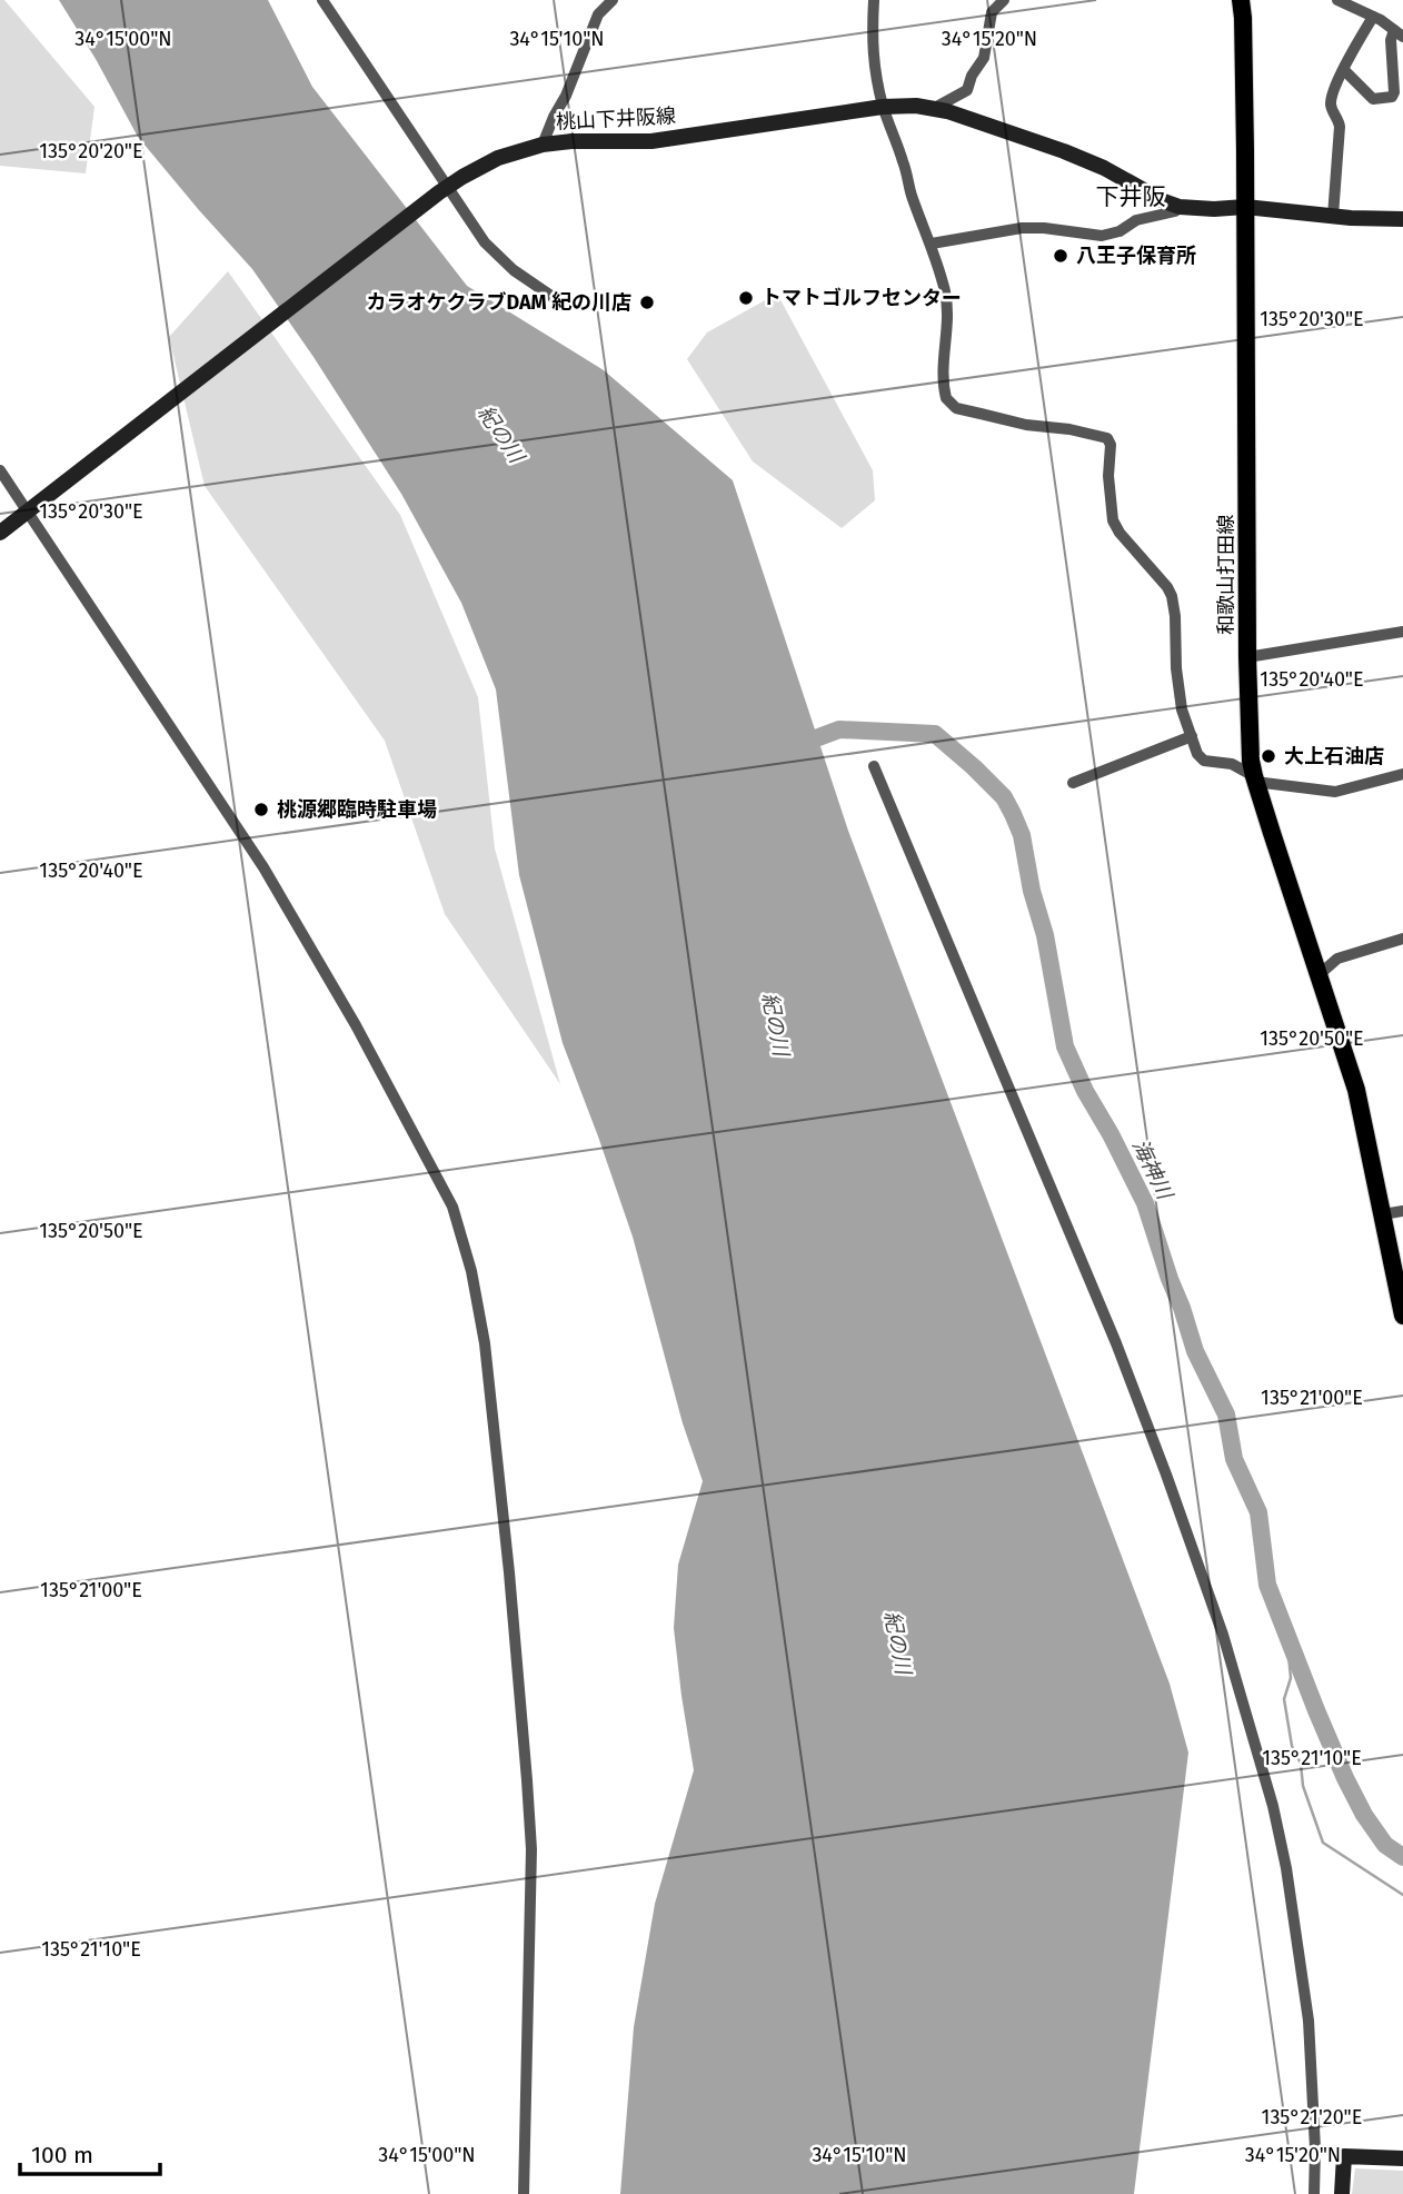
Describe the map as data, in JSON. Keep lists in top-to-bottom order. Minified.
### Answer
{"streets":{"main road":["桃山下井阪線","和歌山打田線"]},"crossings":[["桃山下井阪線","和歌山打田線"]],"districts":["下井阪"],"water":["紀の川","海神川"],"places":["八王子保育所","トマトゴルフセンター","カラオケクラブDAM 紀の川店","大上石油店","桃源郷臨時駐車場"],"scale_bar":"100 m","coordinates":["34°15'00\"N","34°15'10\"N","34°15'20\"N","135°20'20\"E","135°20'30\"E","135°20'40\"E","135°20'50\"E","135°21'00\"E","135°21'10\"E","135°21'20\"E"]}
